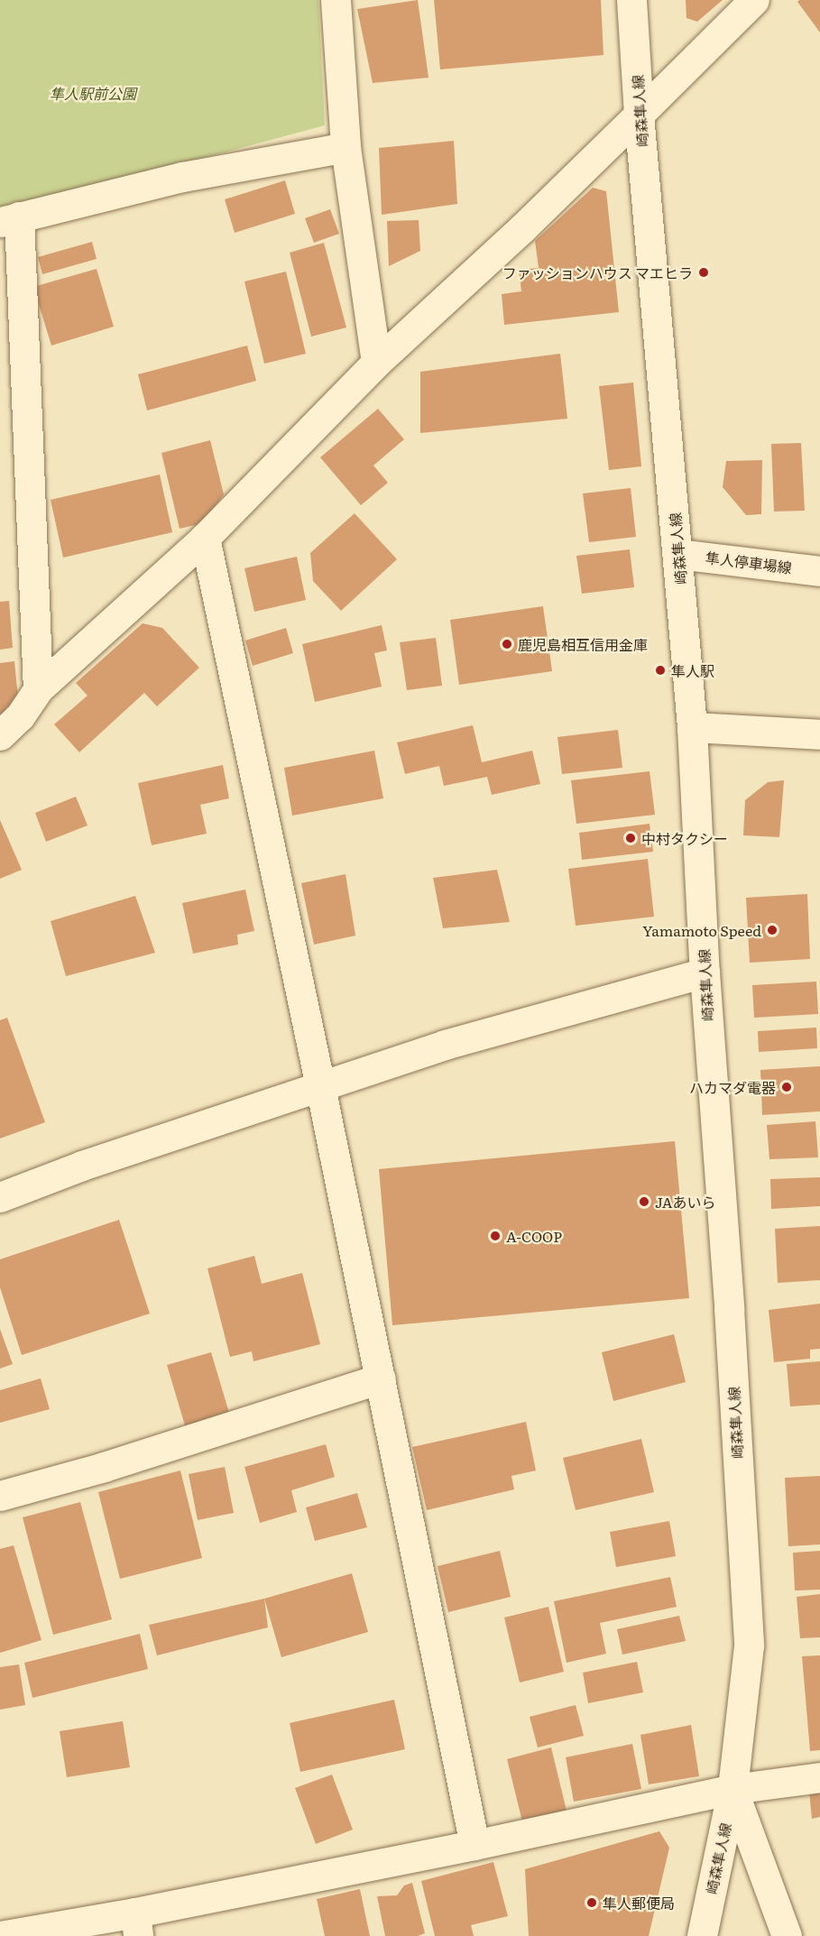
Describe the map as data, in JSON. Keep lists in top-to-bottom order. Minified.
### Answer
{"streets":{"street":["崎森隼人線","隼人停車場線"]},"crossings":[["崎森隼人線","隼人停車場線"]],"parks":["隼人駅前公園"],"places":["ファッションハウス マエヒラ","鹿児島相互信用金庫","隼人駅","中村タクシー","Yamamoto Speed","ハカマダ電器","JAあいら","A-COOP","隼人郵便局"]}
